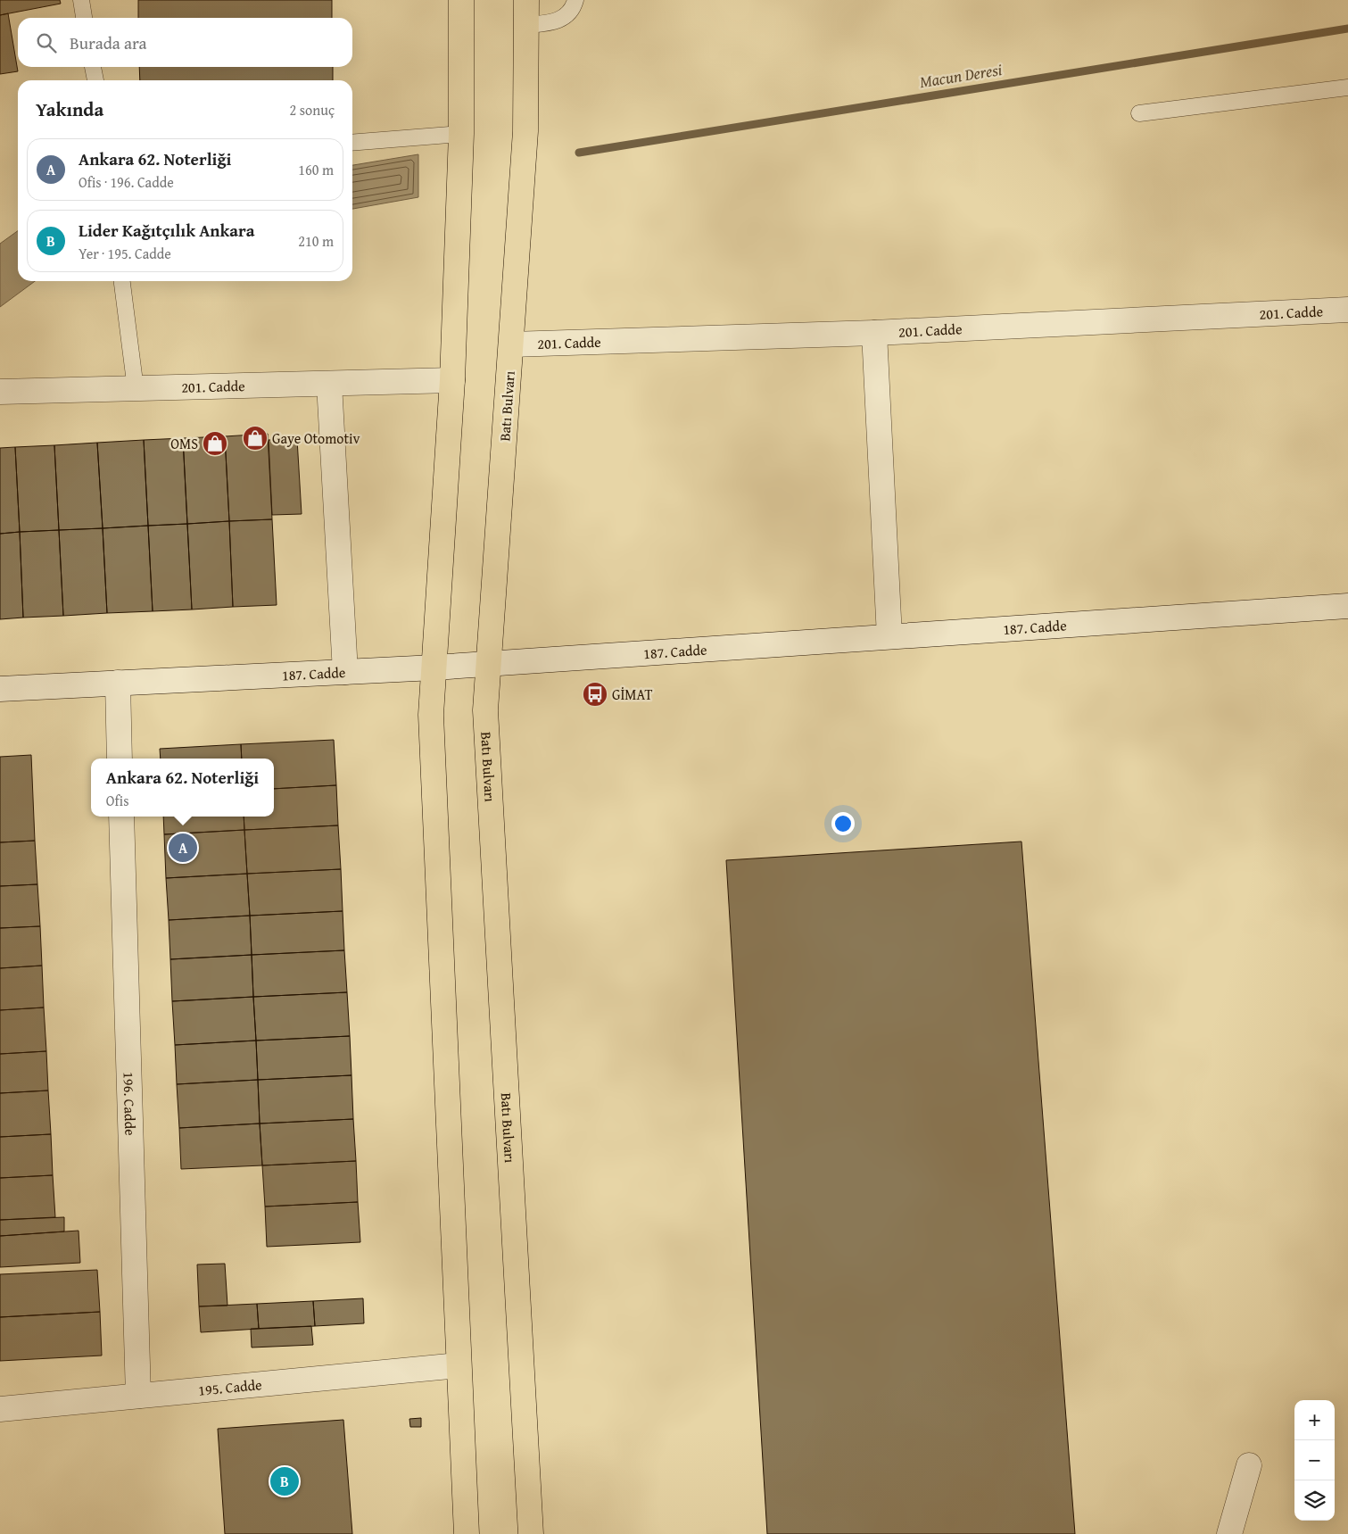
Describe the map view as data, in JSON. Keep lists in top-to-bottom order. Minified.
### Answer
{"streets":{"main road":["Batı Bulvarı"],"street":["201. Cadde","187. Cadde","196. Cadde","195. Cadde"]},"crossings":[["201. Cadde","Batı Bulvarı"],["Batı Bulvarı","187. Cadde"],["196. Cadde","195. Cadde"]],"water":["Macun Deresi"],"places":{"shop":["Gaye Otomotiv","OMS"],"bus stop":["GİMAT"]},"page":{"search":"Burada ara","heading":["Yakında","2 sonuç"],"list":[{"mark":"A","name":"Ankara 62. Noterliği","note":"Ofis · 196. Cadde","value":"160 m"},{"mark":"B","name":"Lider Kağıtçılık Ankara","note":"Yer · 195. Cadde","value":"210 m"}],"popup":["Ankara 62. Noterliği","Ofis"],"pins":["A","B"],"map_buttons":["+","−"]}}
